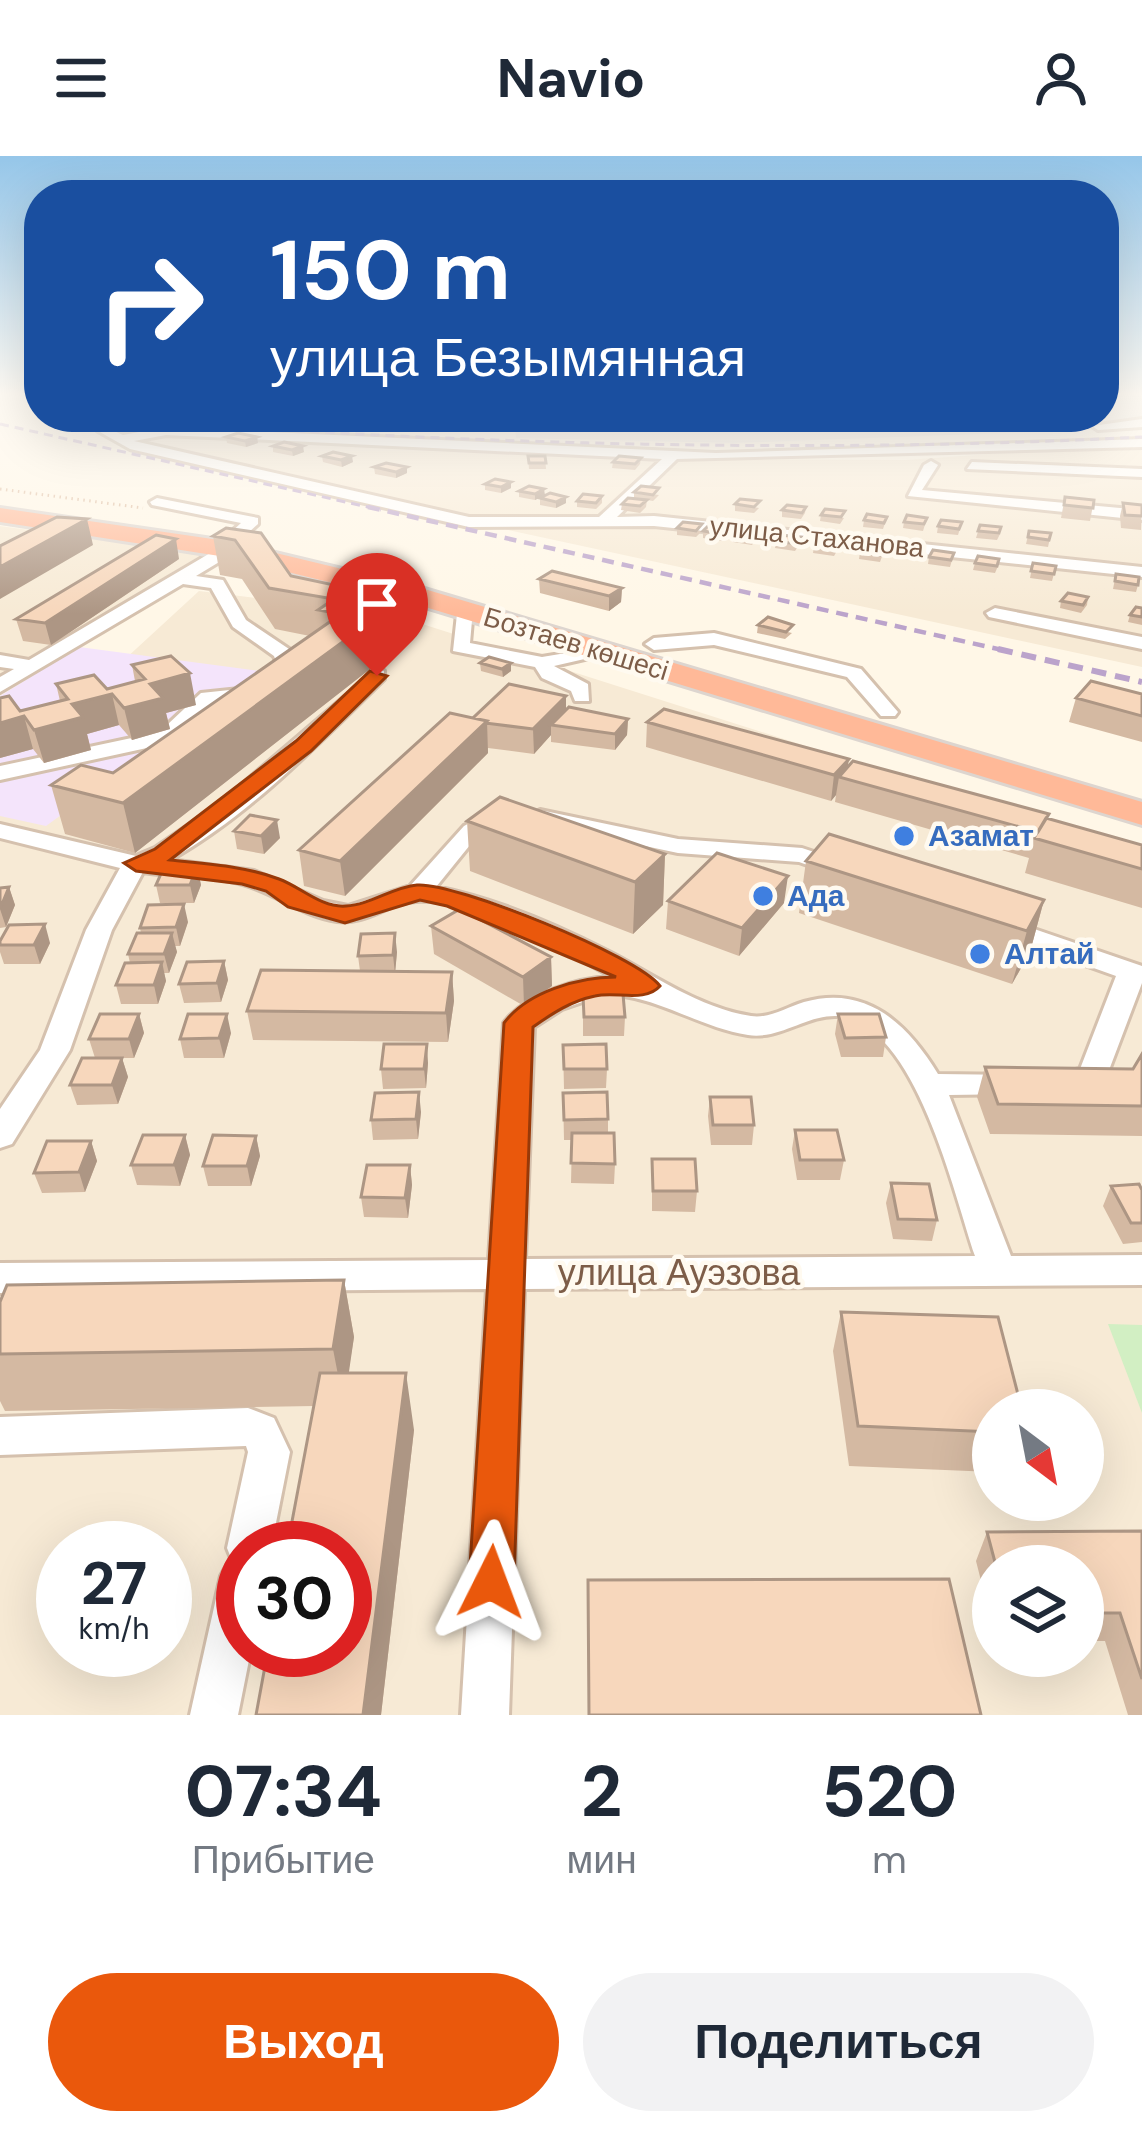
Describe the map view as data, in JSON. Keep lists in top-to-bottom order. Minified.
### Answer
{"streets":{"highway":["Бозтаев көшесі"],"street":["улица Стаханова","улица Ауэзова"]},"places":["Азамат","Ада","Алтай"],"north":"bottom right","page":{"header":"Navio","turn":["150 m","улица Безымянная"],"speed":"27 km/h","limit":"30","eta":["07:34","Прибытие","2","мин","520","m"],"buttons":["Выход","Поделиться"]}}
